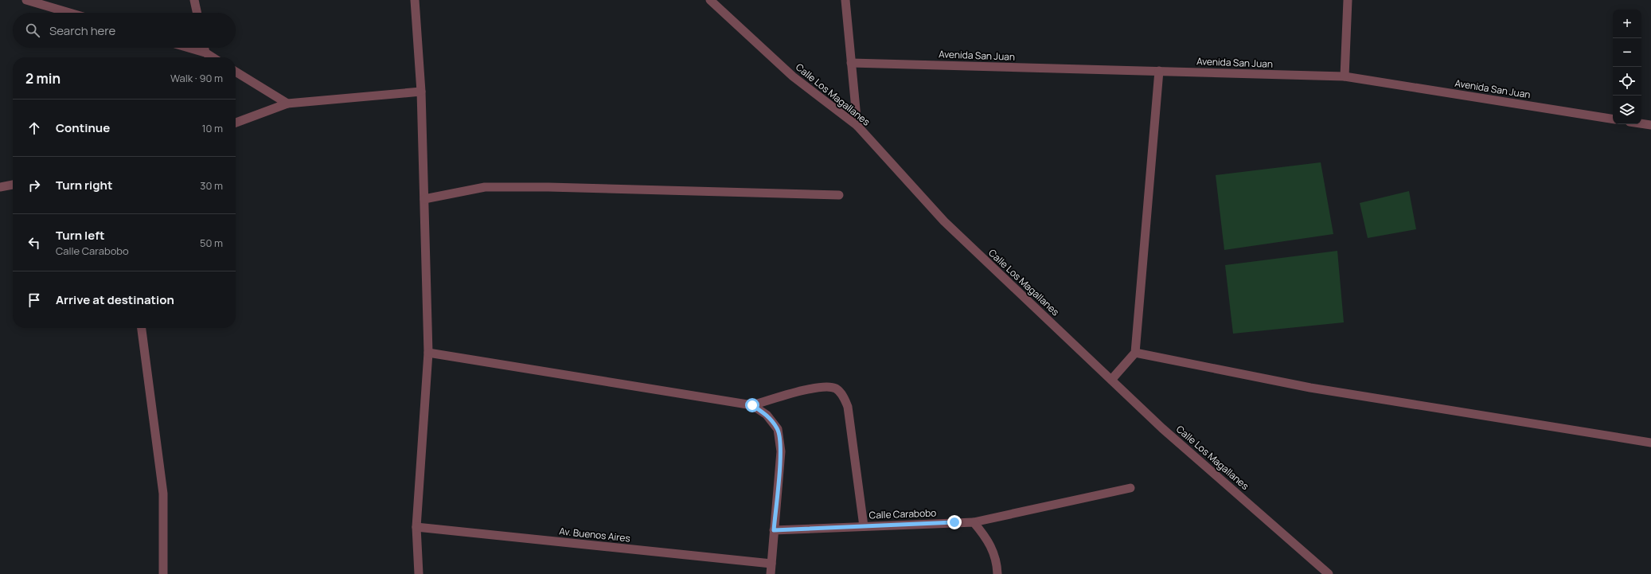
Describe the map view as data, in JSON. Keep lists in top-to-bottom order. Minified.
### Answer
{"streets":{"street":["Avenida San Juan","Calle Los Magallanes","Calle Carabobo","Av. Buenos Aires"]},"page":{"map_buttons":["+","−"],"search":"Search here","heading":["2 min","Walk · 90 m"],"list":[["Continue","10 m"],["Turn right","30 m"],["Turn left","Calle Carabobo","50 m"],"Arrive at destination"]}}
